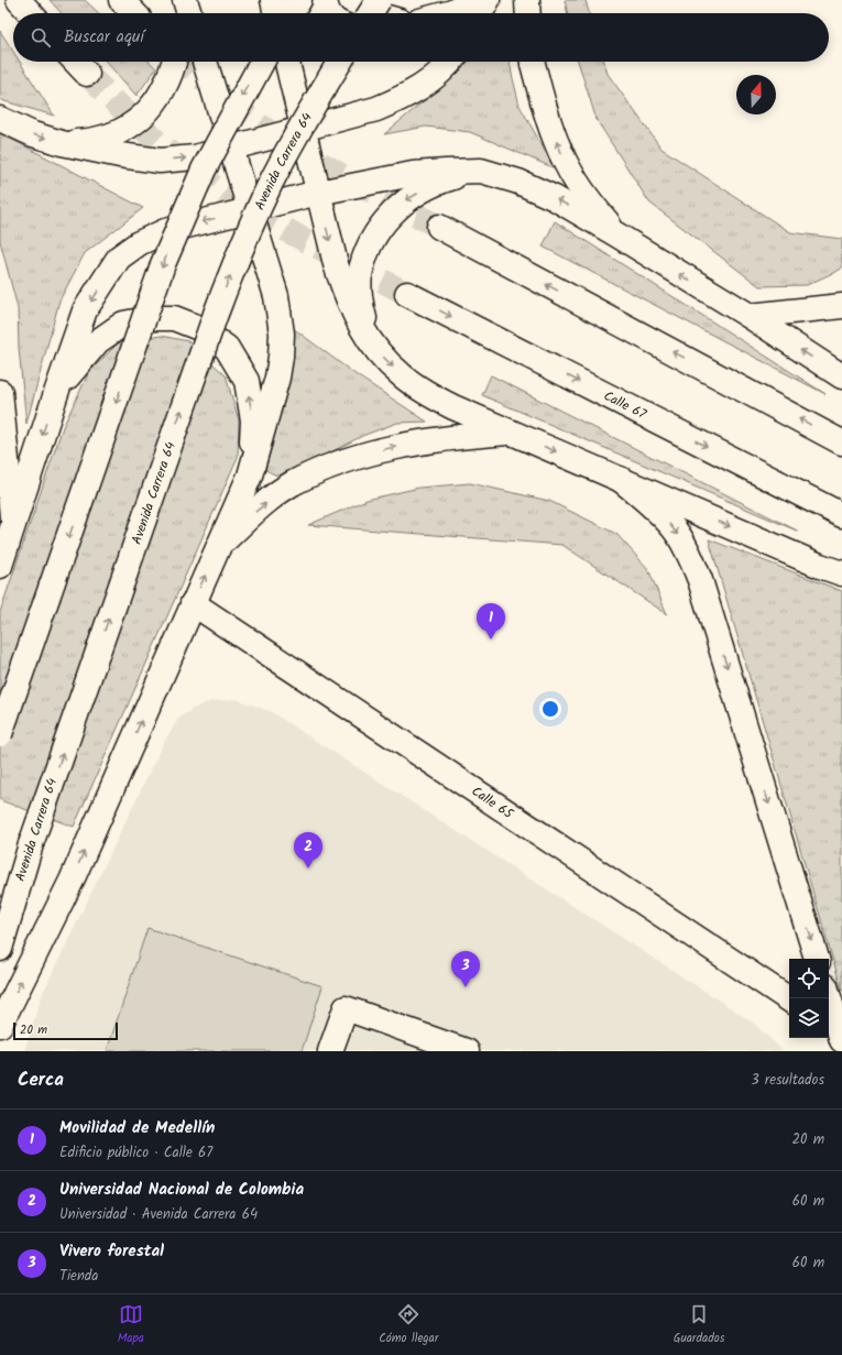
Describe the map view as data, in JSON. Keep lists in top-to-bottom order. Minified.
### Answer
{"streets":{"main road":["Avenida Carrera 64","Calle 67","Calle 65"]},"scale_bar":"20 m","north":"top","page":{"search":"Buscar aquí","pins":["1","2","3"],"scale":"20 m","heading":["Cerca","3 resultados"],"list":[{"mark":"1","name":"Movilidad de Medellín","note":"Edificio público · Calle 67","value":"20 m"},{"mark":"2","name":"Universidad Nacional de Colombia","note":"Universidad · Avenida Carrera 64","value":"60 m"},{"mark":"3","name":"Vivero forestal","note":"Tienda","value":"60 m"}],"nav":["Mapa","Cómo llegar","Guardados"]}}
